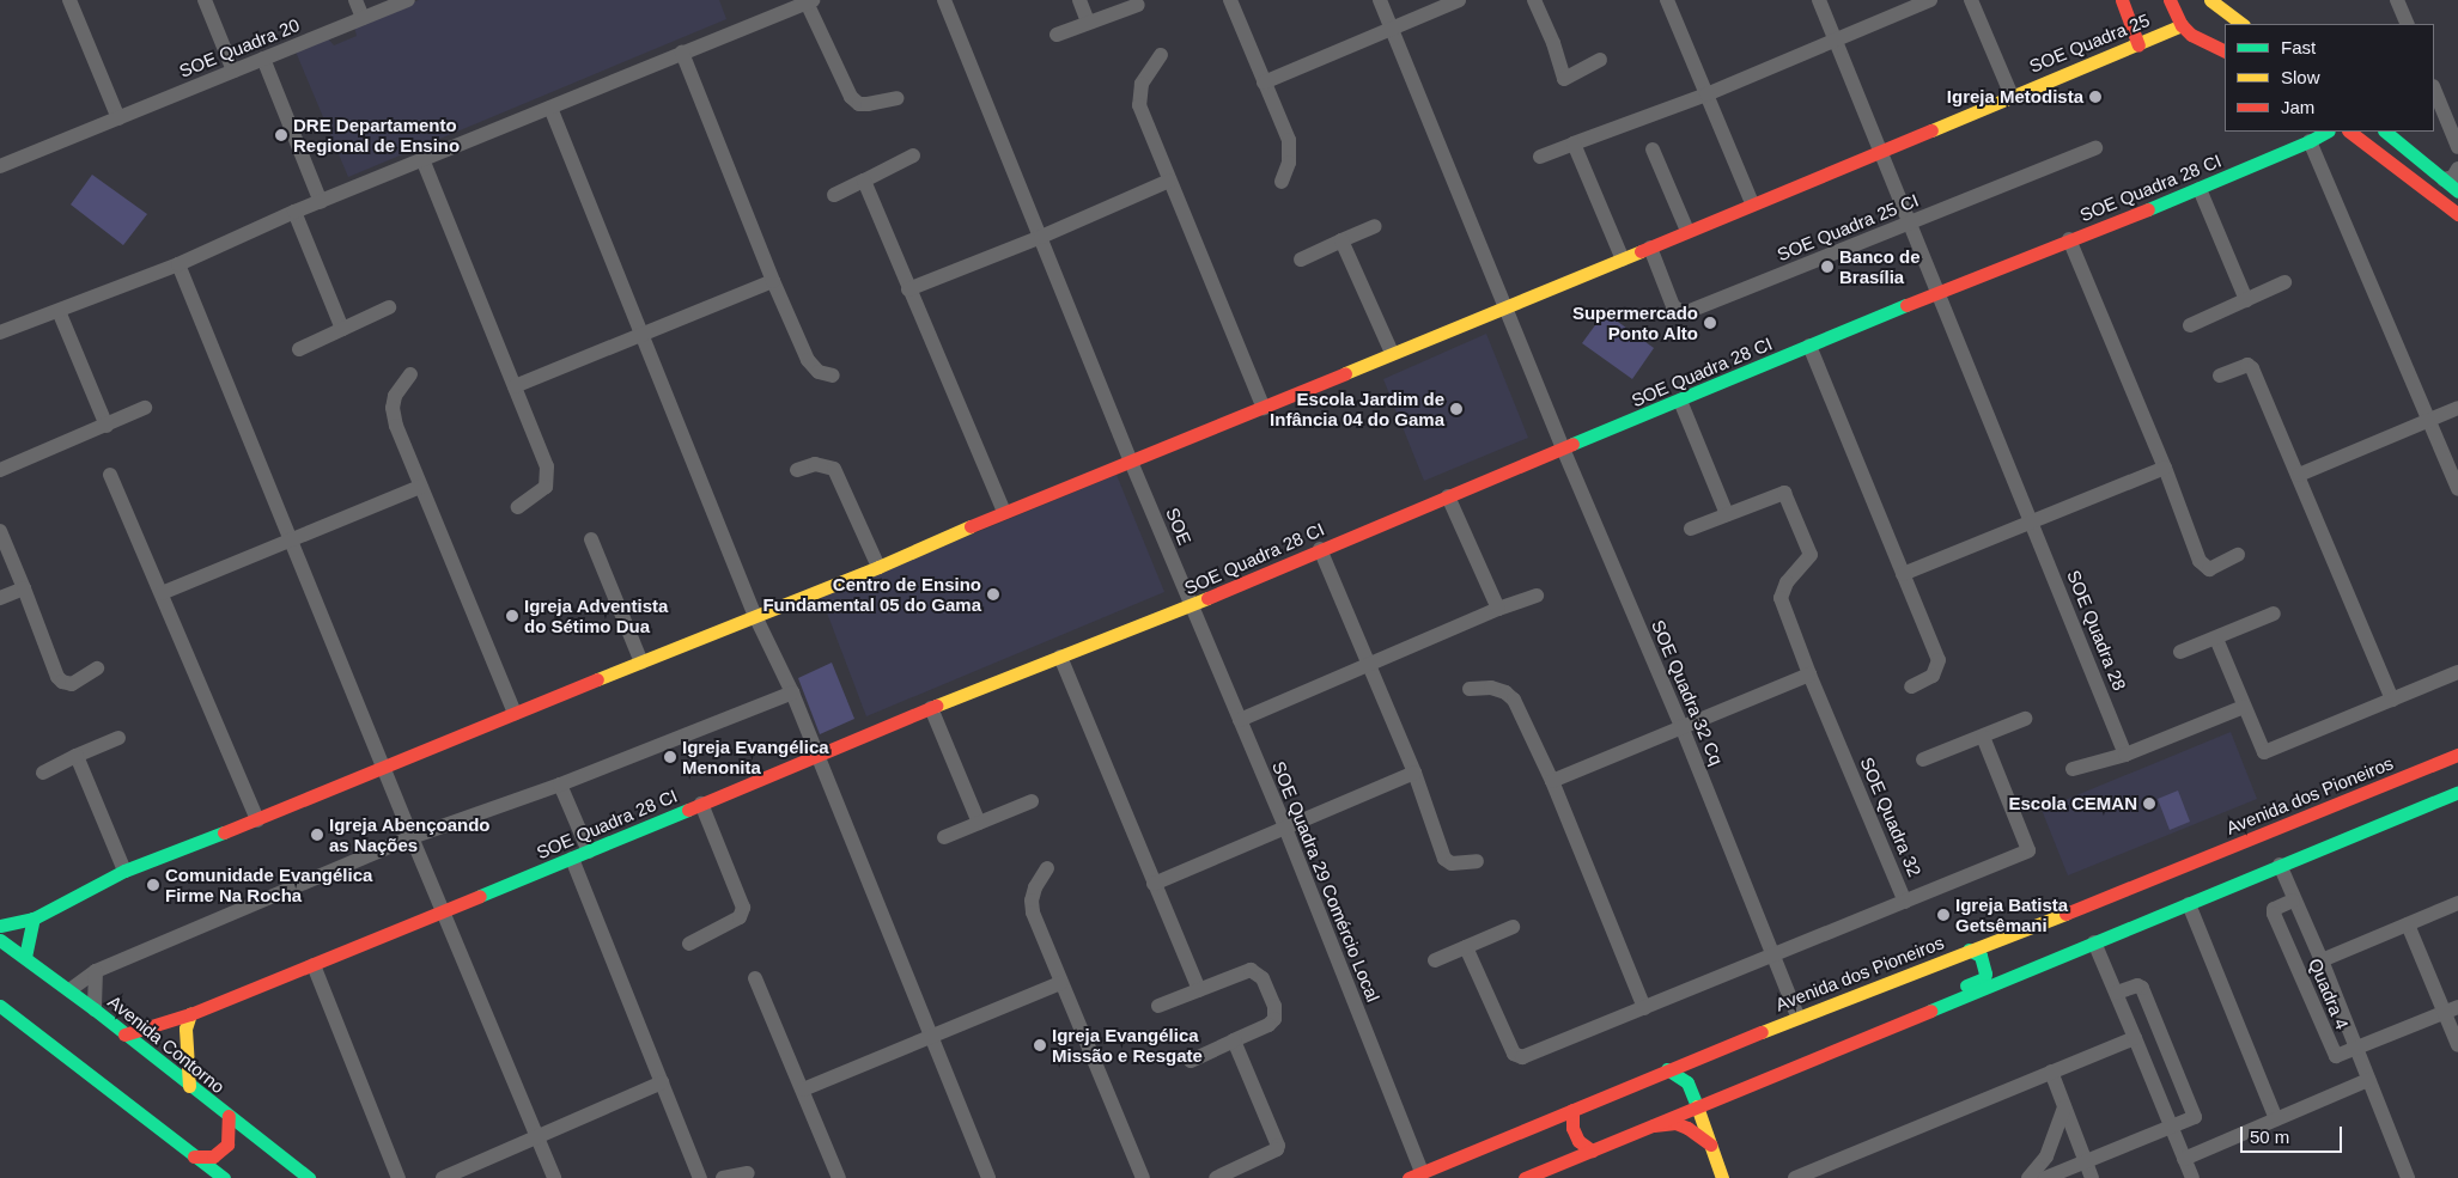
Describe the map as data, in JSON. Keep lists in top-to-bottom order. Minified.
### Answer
{"streets":{"street":["SOE Quadra 25","SOE Quadra 20","SOE Quadra 28 CI","SOE Quadra 25 CI","SOE","SOE Quadra 28","SOE Quadra 32 Cq","Avenida dos Pioneiros","SOE Quadra 32","SOE Quadra 29 Comércio Local","Quadra 4","Avenida Contorno"]},"crossings":[["SOE Quadra 25","SOE Quadra 25 CI"],["SOE Quadra 25","SOE"],["SOE Quadra 25","SOE Quadra 28"],["SOE Quadra 28 CI","SOE"],["SOE Quadra 28 CI","SOE Quadra 28"],["SOE Quadra 28 CI","SOE Quadra 32 Cq"],["SOE Quadra 28 CI","SOE Quadra 29 Comércio Local"],["SOE Quadra 28 CI","Avenida Contorno"],["SOE Quadra 25 CI","SOE Quadra 28"],["SOE","SOE Quadra 29 Comércio Local"],["SOE Quadra 32 Cq","Avenida dos Pioneiros"],["Avenida dos Pioneiros","SOE Quadra 29 Comércio Local"]],"places":["Igreja Metodista","DRE Departamento Regional de Ensino","Banco de Brasília","Supermercado Ponto Alto","Escola Jardim de Infância 04 do Gama","Centro de Ensino Fundamental 05 do Gama","Igreja Adventista do Sétimo Dua","Igreja Evangélica Menonita","Escola CEMAN","Igreja Abençoando as Nações","Comunidade Evangélica Firme Na Rocha","Igreja Batista Getsêmani","Igreja Evangélica Missão e Resgate"],"legend":["Fast","Slow","Jam"],"scale_bar":"50 m"}
